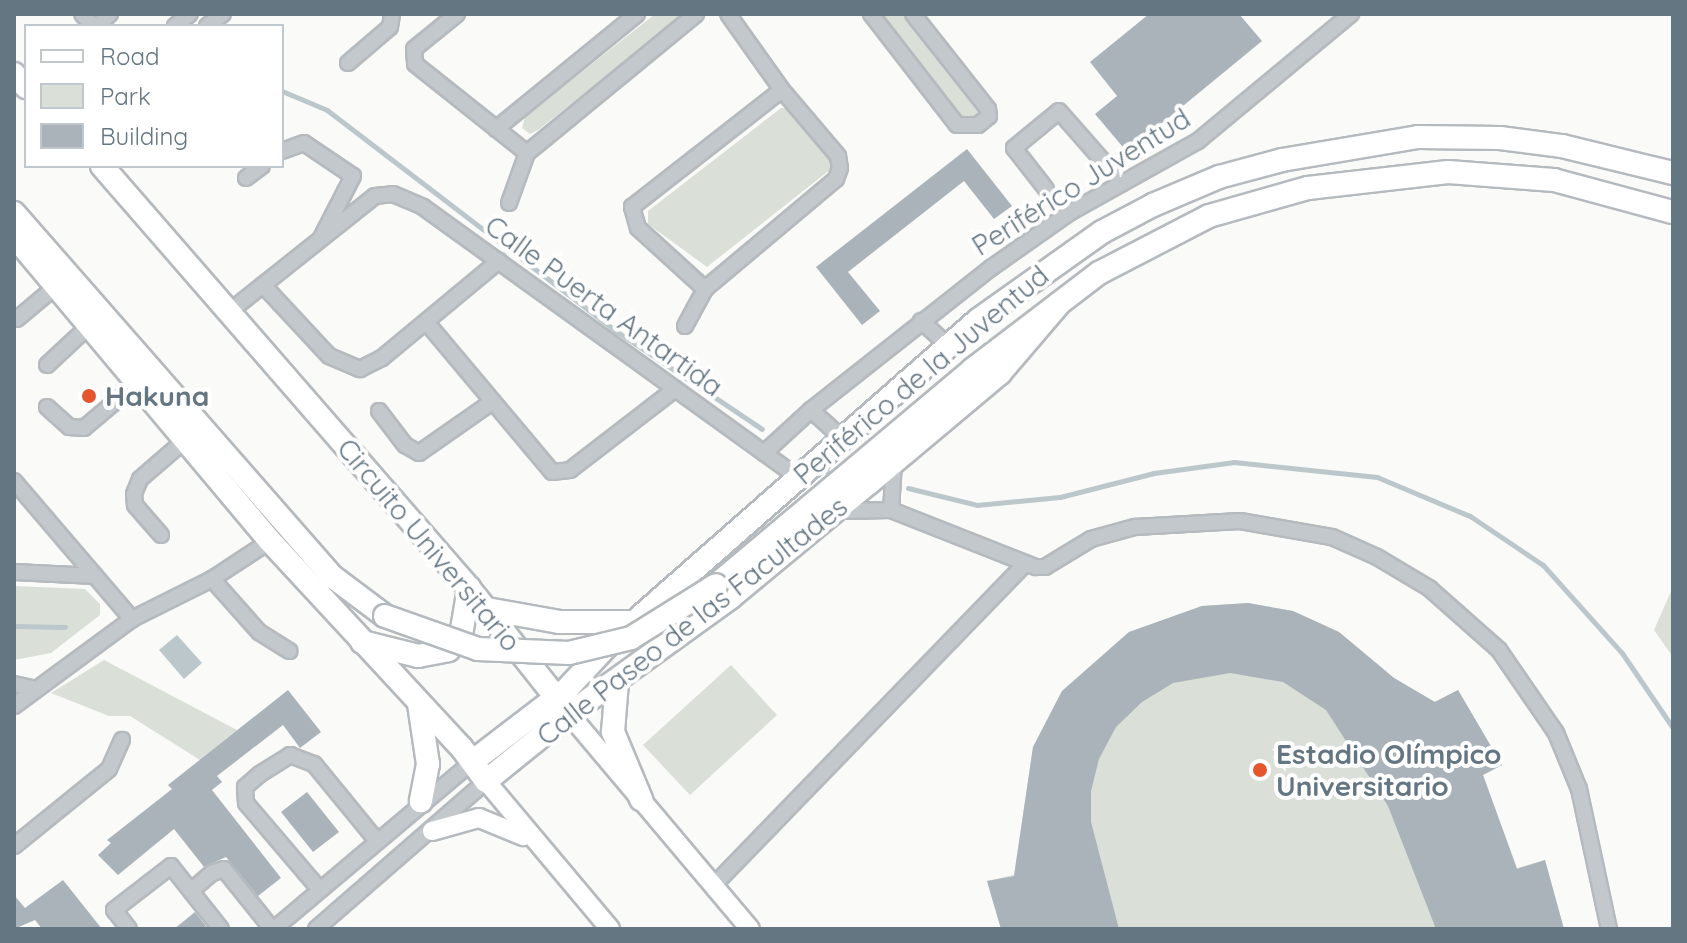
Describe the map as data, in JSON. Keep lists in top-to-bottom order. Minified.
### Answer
{"streets":{"highway":["Periférico de la Juventud","Circuito Universitario","Calle Paseo de las Facultades"],"street":["Periférico Juventud","Calle Puerta Antartida"]},"crossings":[["Periférico Juventud","Calle Puerta Antartida"],["Calle Puerta Antartida","Periférico de la Juventud"],["Periférico de la Juventud","Circuito Universitario"],["Periférico de la Juventud","Calle Paseo de las Facultades"],["Circuito Universitario","Calle Paseo de las Facultades"]],"places":["Hakuna","Estadio Olímpico Universitario"],"legend":["Road","Park","Building"]}
